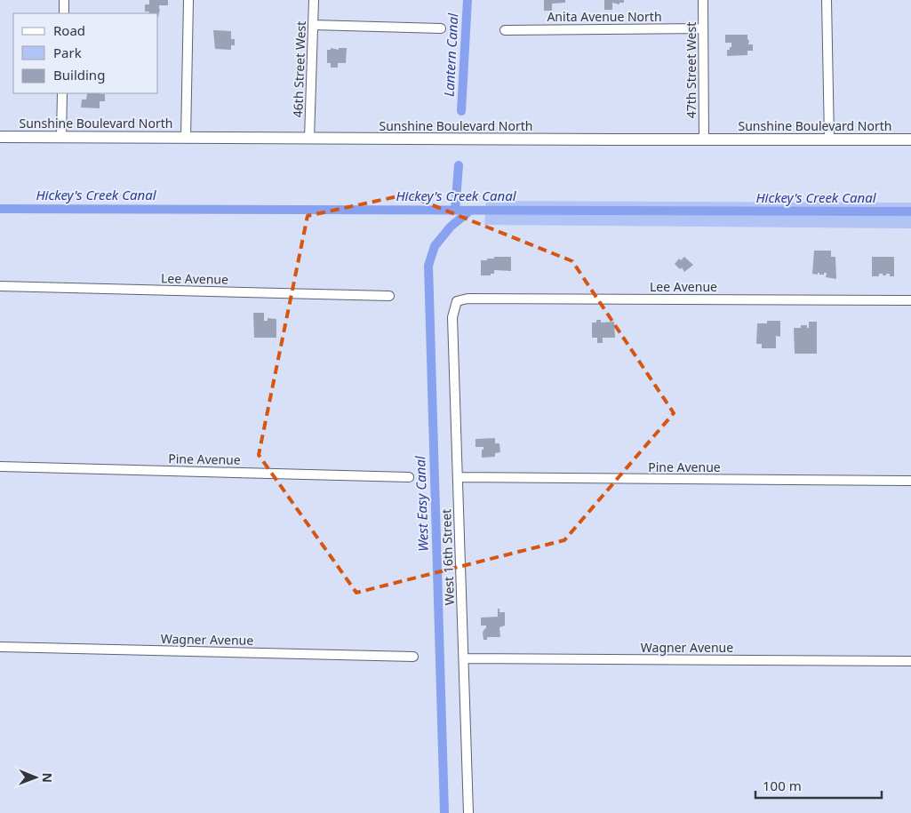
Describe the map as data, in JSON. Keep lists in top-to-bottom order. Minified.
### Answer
{"streets":{"street":["Anita Avenue North","46th Street West","47th Street West","Sunshine Boulevard North","Lee Avenue","Pine Avenue","West 16th Street","Wagner Avenue"]},"crossings":[["Anita Avenue North","47th Street West"],["46th Street West","Sunshine Boulevard North"],["47th Street West","Sunshine Boulevard North"],["Lee Avenue","West 16th Street"],["Pine Avenue","West 16th Street"],["West 16th Street","Wagner Avenue"]],"water":["Lantern Canal","Hickey's Creek Canal","West Easy Canal"],"legend":["Road","Park","Building"],"scale_bar":"100 m","north":"right"}
